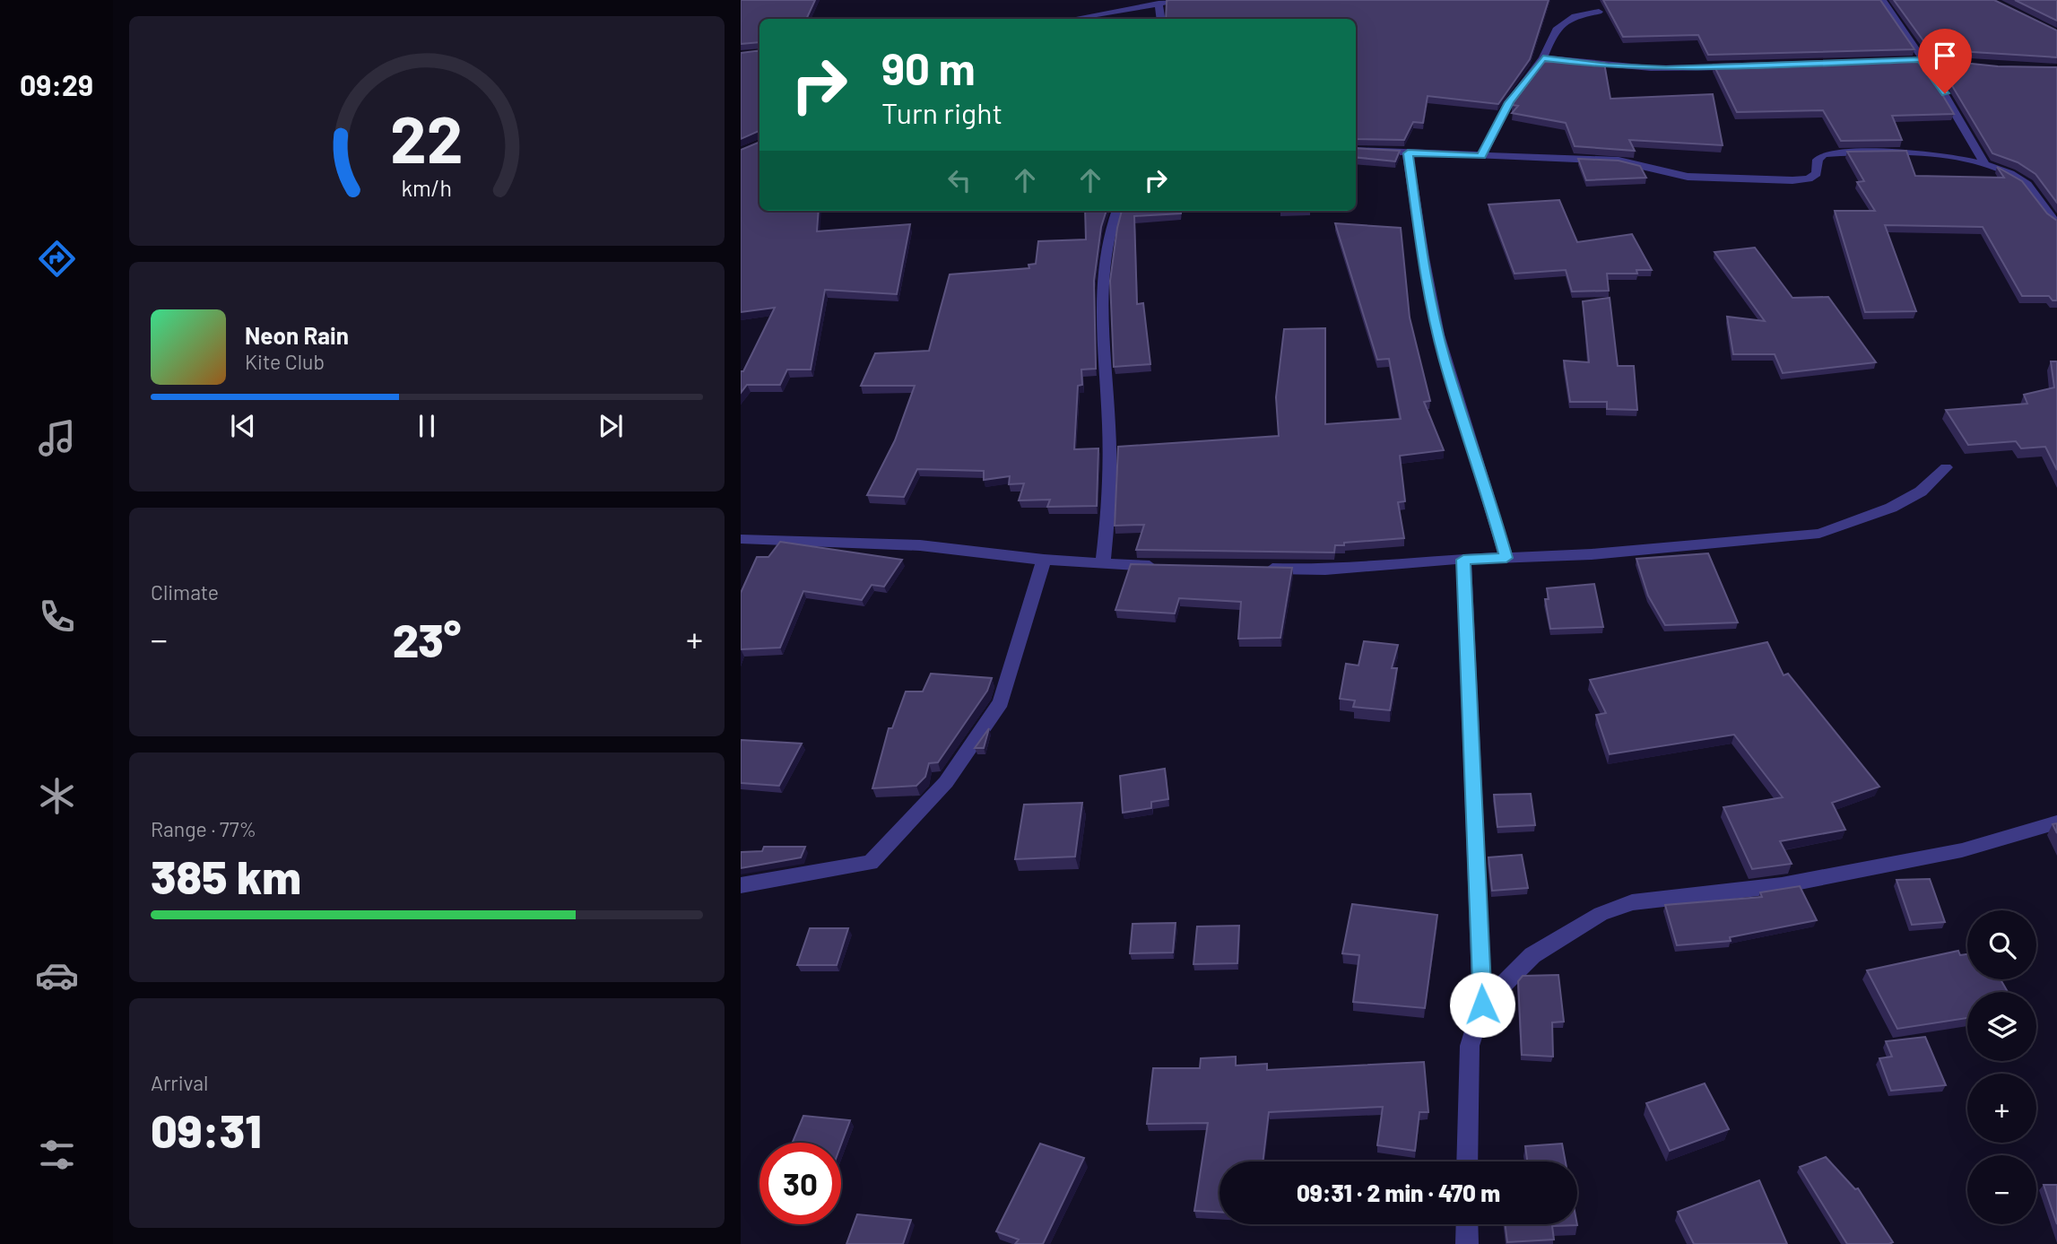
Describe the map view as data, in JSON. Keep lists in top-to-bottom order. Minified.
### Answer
{"page":{"tabs":"09:29","turn":["90 m","Turn right"],"song":["Neon Rain","Kite Club"],"tile":["Climate",["Range · 77%","385 km"],["Arrival","09:31"]],"heat":["−","23°","+"],"map_buttons":["+","−"],"limit":"30","trip":"09:31 · 2 min · 470 m","gauge":["22","km/h"]}}
